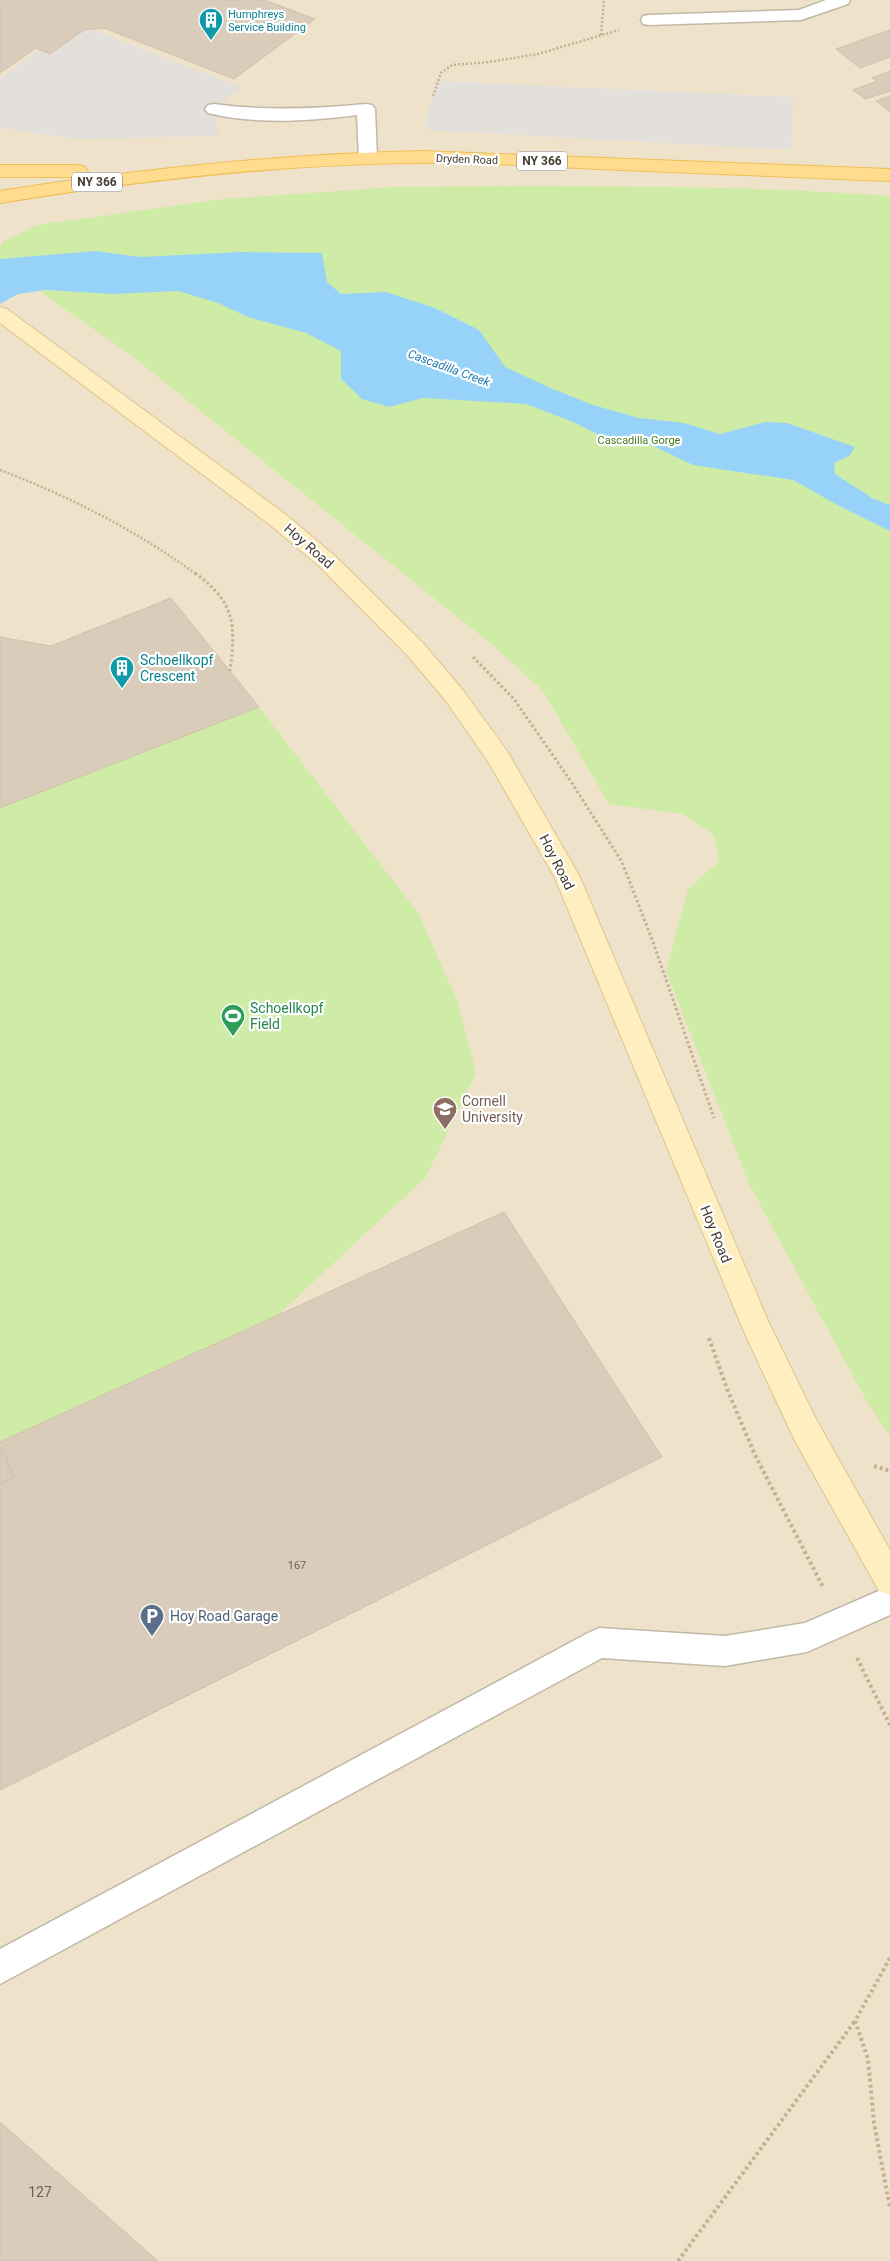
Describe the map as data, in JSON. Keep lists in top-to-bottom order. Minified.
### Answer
{"streets":{"main road":["Dryden Road","NY 366"],"street":["Hoy Road"]},"water":["Cascadilla Creek"],"parks":["Cascadilla Gorge"],"places":{"building":["Humphreys Service Building","Schoellkopf Crescent"],"sports":["Schoellkopf Field"],"school or university":["Cornell University"],"parking":["Hoy Road Garage"]},"house_numbers":["167","127"]}
